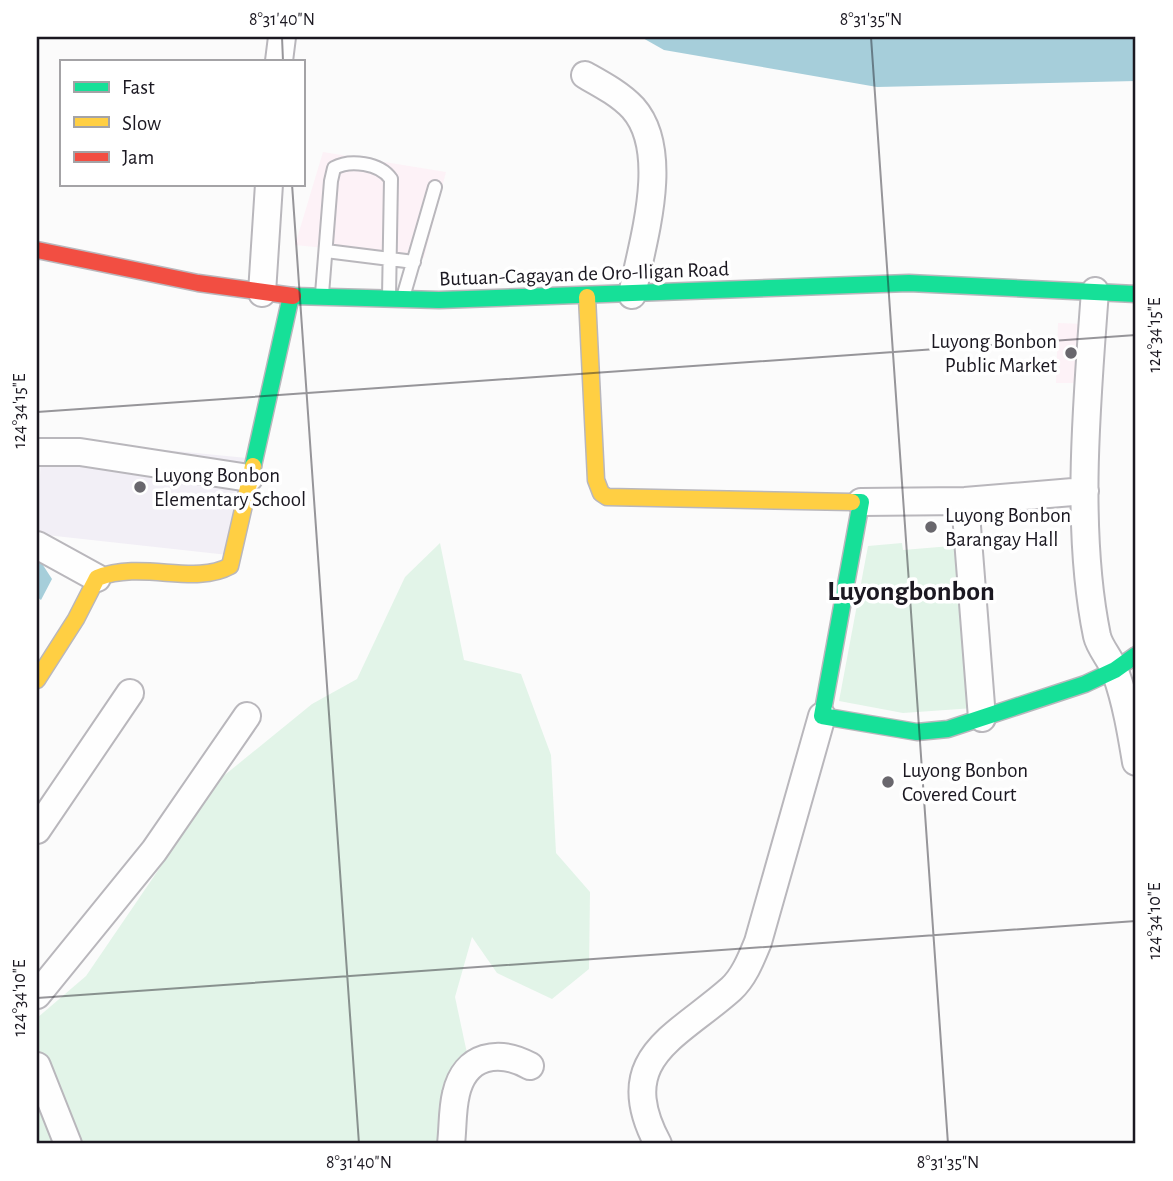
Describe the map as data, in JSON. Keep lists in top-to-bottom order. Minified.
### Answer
{"streets":{"main road":["Butuan-Cagayan de Oro-Iligan Road"]},"districts":["Luyongbonbon"],"places":["Luyong Bonbon Public Market","Luyong Bonbon Elementary School","Luyong Bonbon Barangay Hall","Luyong Bonbon Covered Court"],"legend":["Fast","Slow","Jam"],"coordinates":["8°31'40\"N","8°31'35\"N","124°34'15\"E","124°34'10\"E"]}
